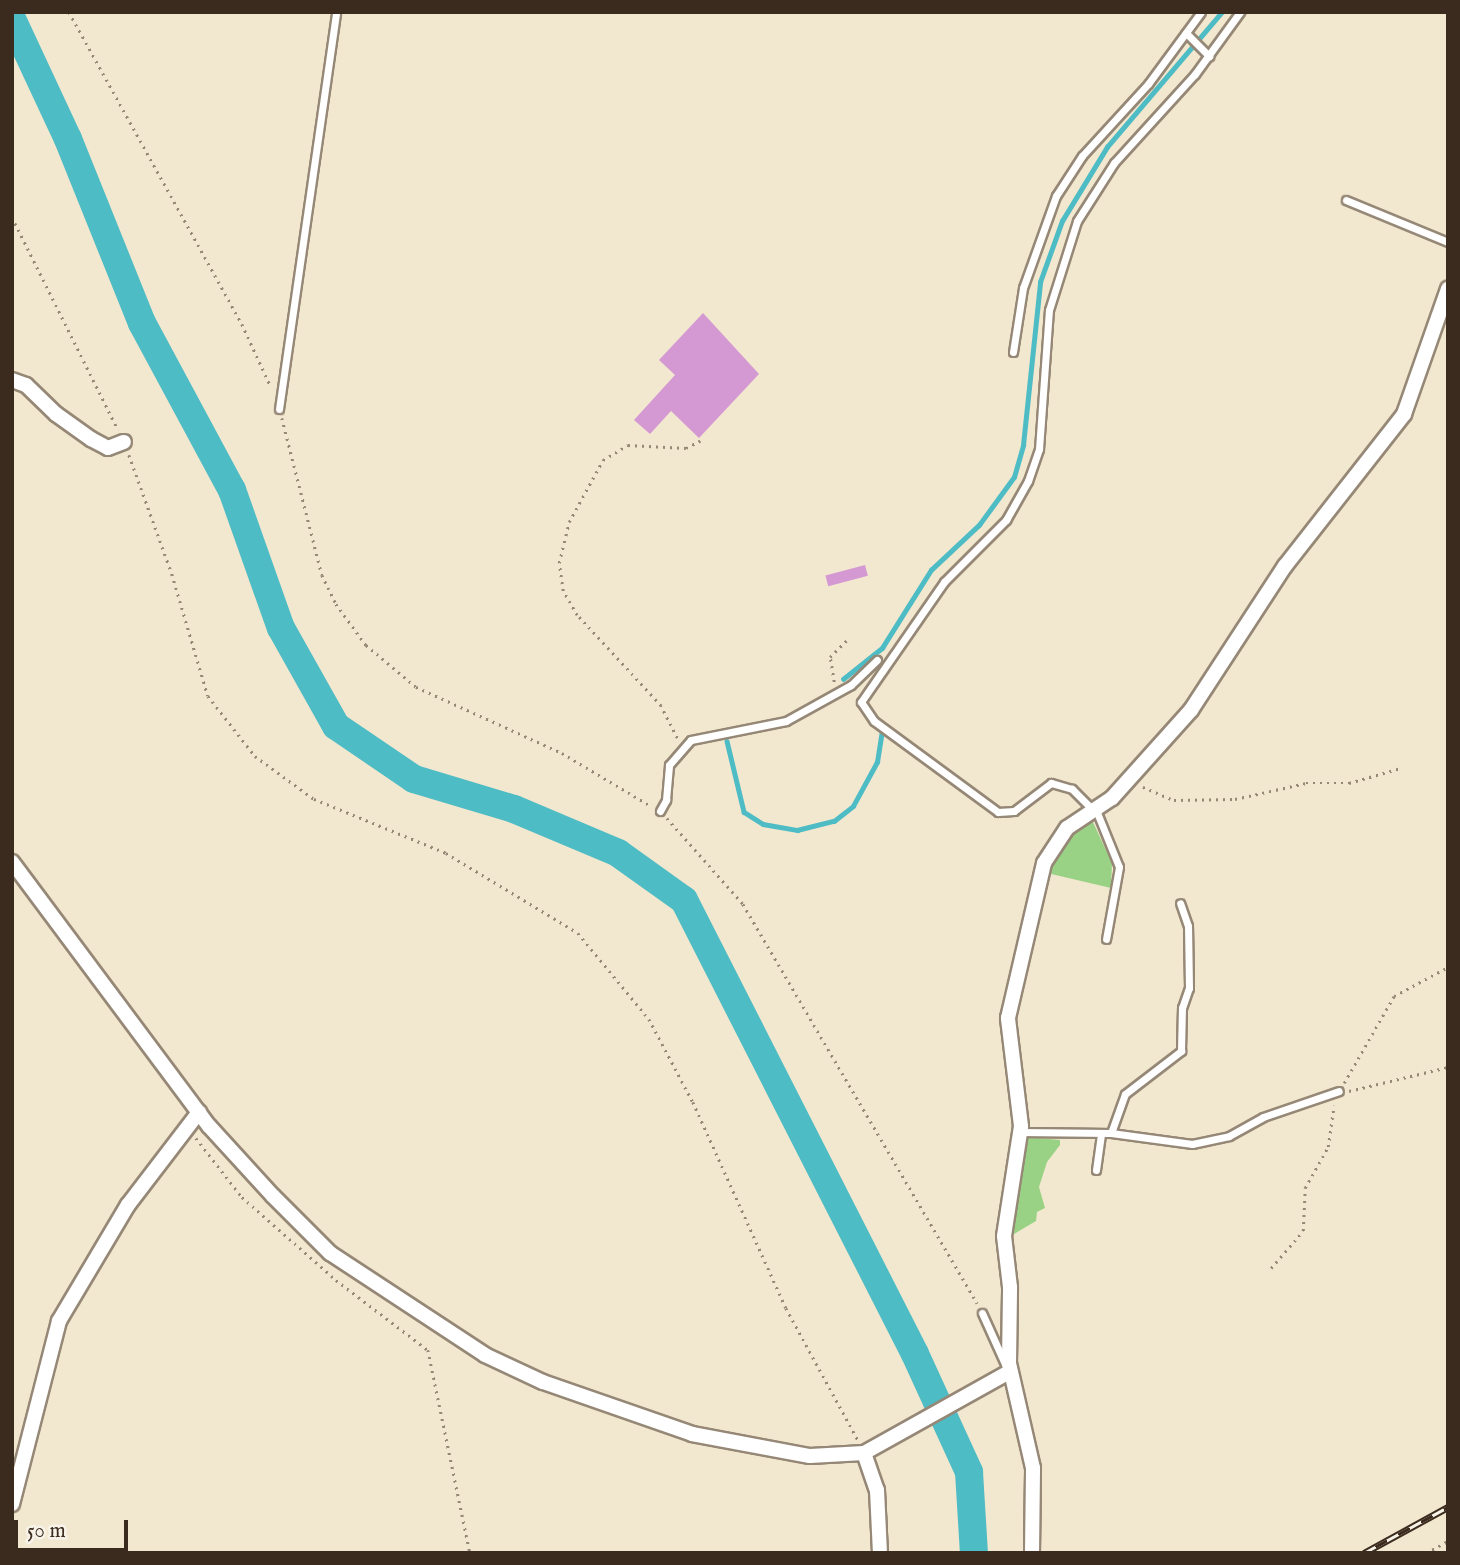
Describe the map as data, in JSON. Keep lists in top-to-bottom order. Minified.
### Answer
{"scale_bar":"50 m"}
